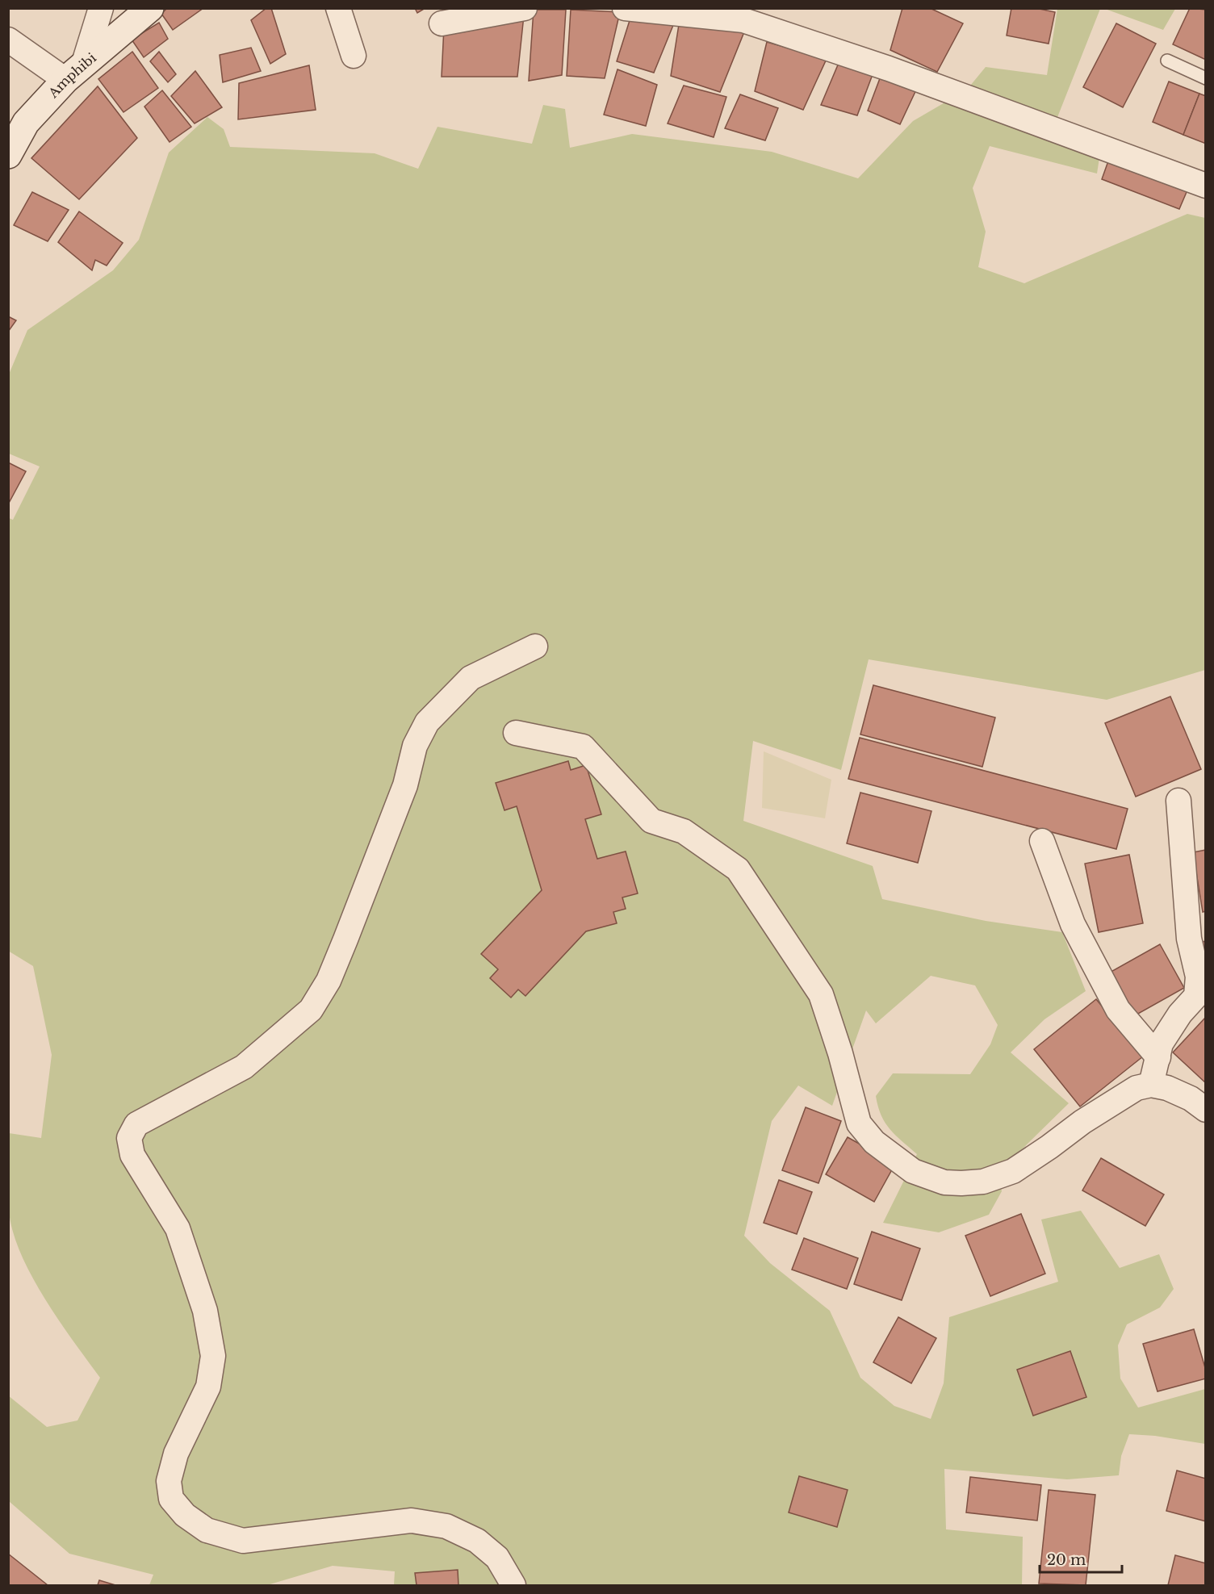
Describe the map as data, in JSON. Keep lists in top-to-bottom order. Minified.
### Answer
{"streets":{"main road":["Amphibi"]},"scale_bar":"20 m"}
